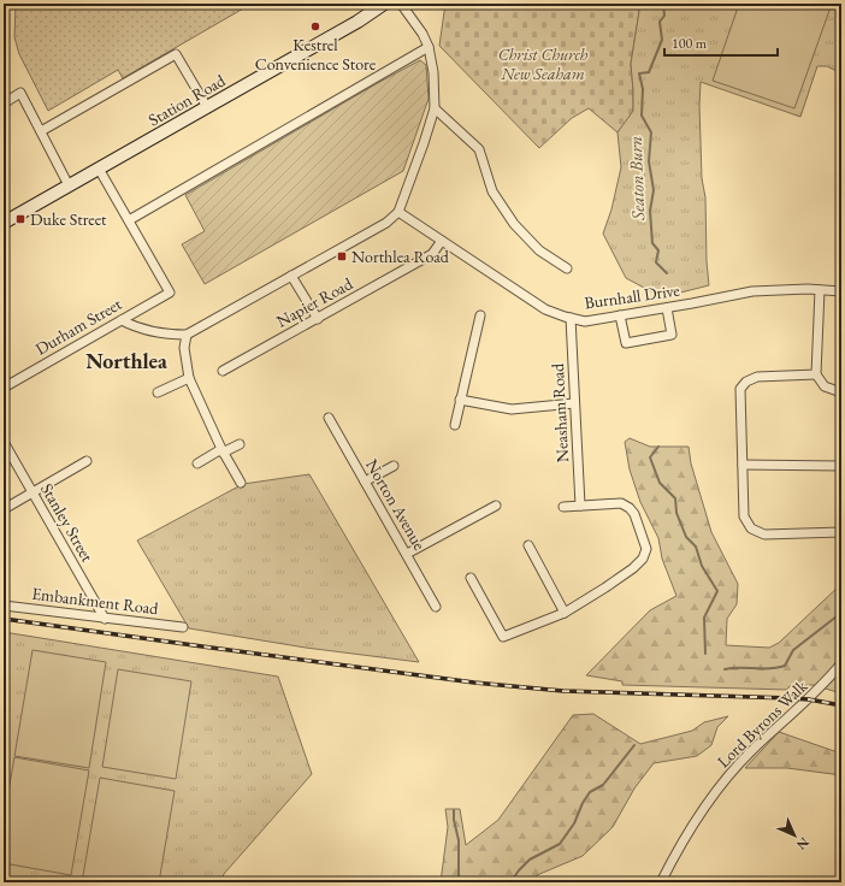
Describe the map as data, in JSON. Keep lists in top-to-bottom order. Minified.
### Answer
{"streets":{"main road":["Station Road"],"street":["Burnhall Drive","Napier Road","Durham Street","Neasham Road","Norton Avenue","Stanley Street","Embankment Road","Lord Byrons Walk"]},"crossings":[["Burnhall Drive","Napier Road"],["Burnhall Drive","Neasham Road"],["Stanley Street","Embankment Road"]],"districts":["Northlea"],"water":["Seaton Burn"],"parks":["Christ Church New Seaham"],"places":{"other":["Kestrel Convenience Store"],"transit":["Duke Street","Northlea Road"]},"scale_bar":"100 m","north":"bottom right"}
